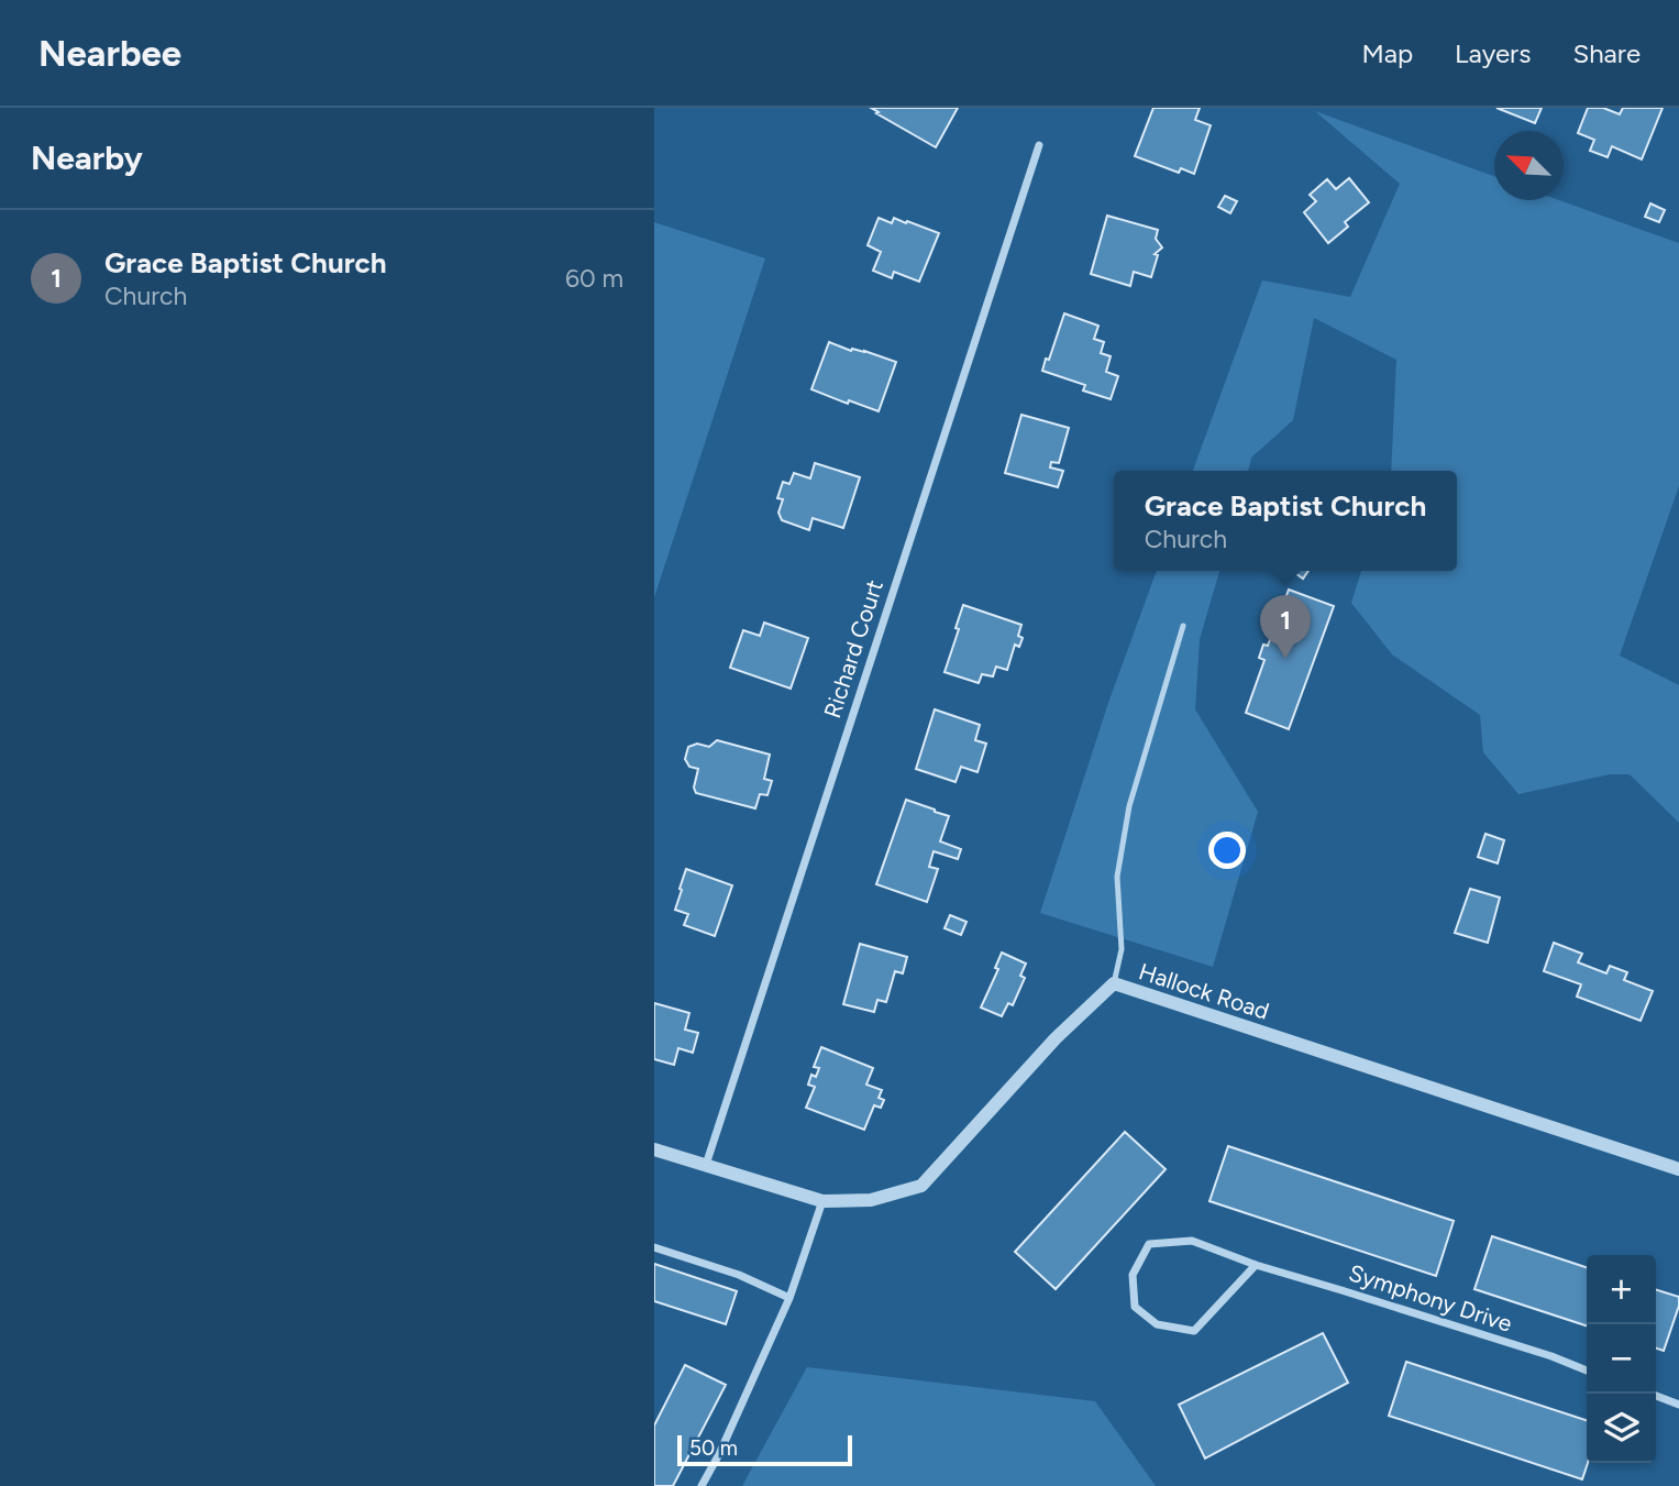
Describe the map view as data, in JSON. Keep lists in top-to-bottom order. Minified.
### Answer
{"streets":{"street":["Richard Court","Hallock Road","Symphony Drive"]},"crossings":[["Richard Court","Hallock Road"]],"scale_bar":"50 m","north":"top left","page":{"header":"Nearbee","nav":["Map","Layers","Share"],"heading":"Nearby","list":[{"mark":"1","name":"Grace Baptist Church","note":"Church","value":"60 m"}],"popup":["Grace Baptist Church","Church"],"pins":"1","map_buttons":["+","−"],"scale":"50 m"}}
